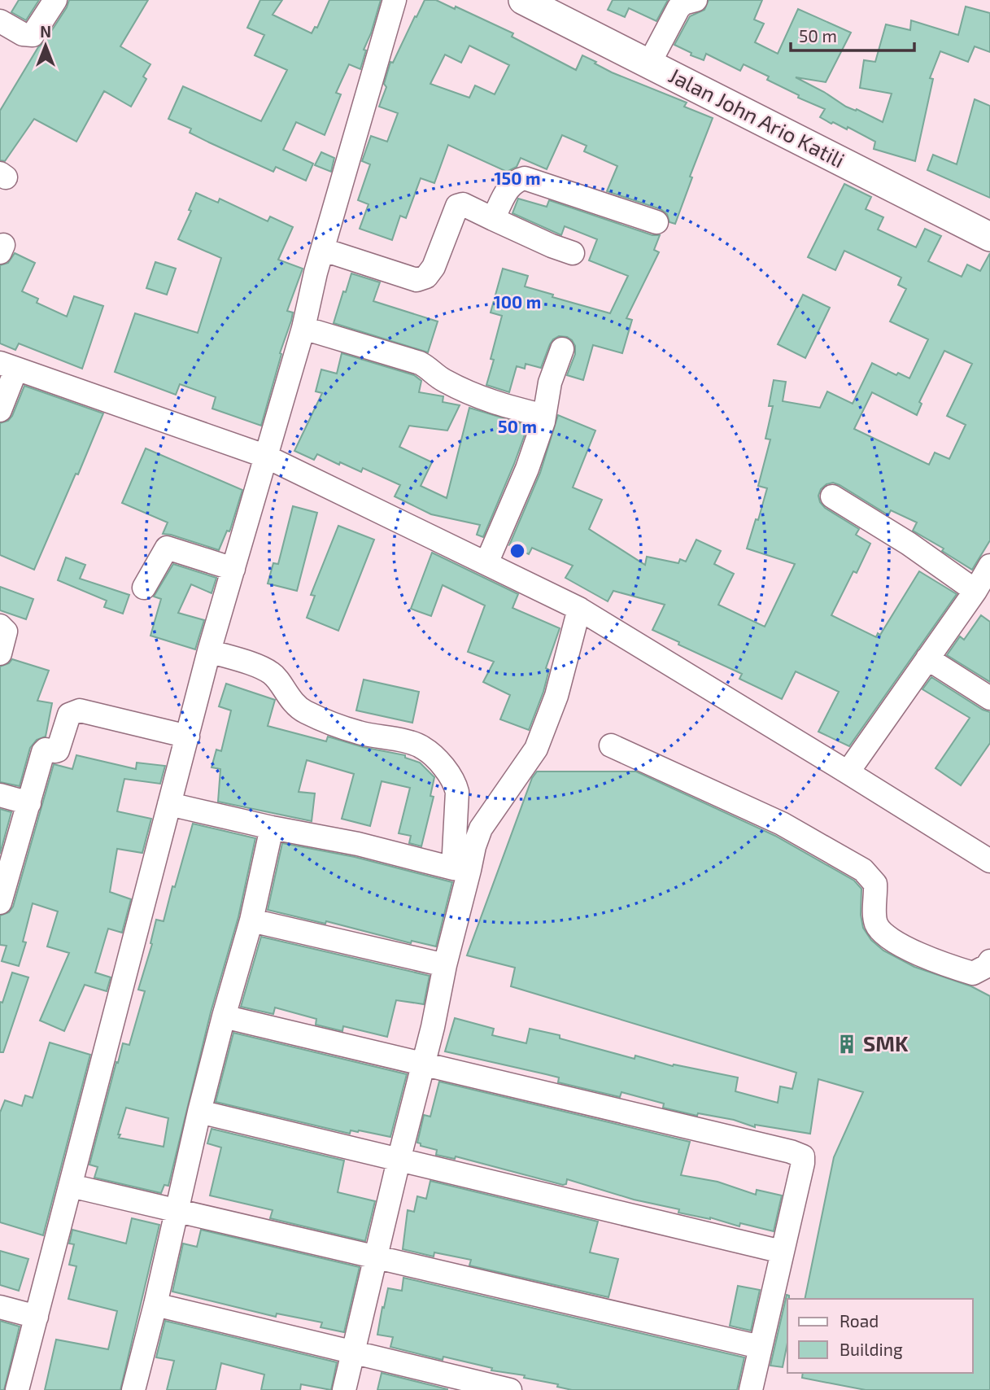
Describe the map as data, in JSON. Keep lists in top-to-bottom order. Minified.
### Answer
{"streets":{"main road":["Jalan John Ario Katili"]},"places":{"building":["SMK"]},"legend":["Road","Building"],"scale_bar":"50 m","north":"top","rings":["150 m","100 m","50 m"]}
